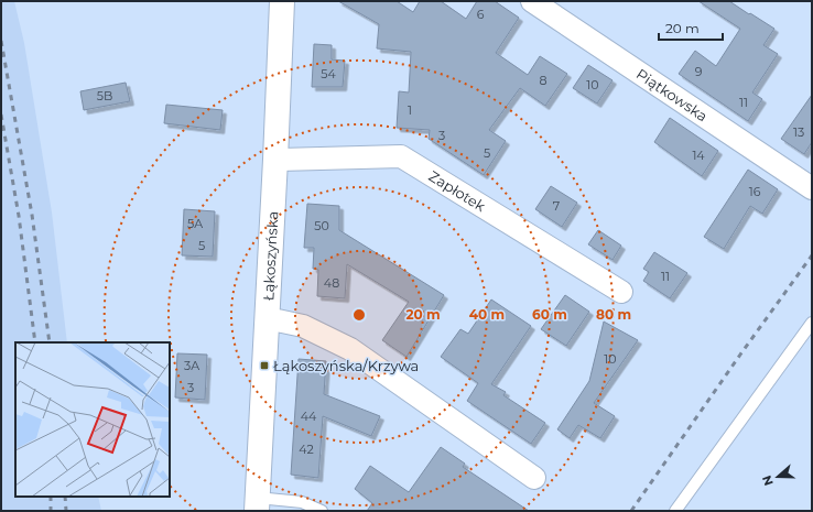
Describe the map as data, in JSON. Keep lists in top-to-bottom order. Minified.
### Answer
{"streets":{"street":["Piątkowska","Zapłotek","Łąkoszyńska"]},"crossings":[["Zapłotek","Łąkoszyńska"]],"places":{"transit":["Łąkoszyńska/Krzywa"]},"house_numbers":["6","9","54","8","10","5B","11","1","13","3","5","14","16","7","5A","50","5","11","48","10","3A","3","44","42"],"scale_bar":"20 m","north":"left","rings":["20 m","40 m","60 m","80 m"]}
